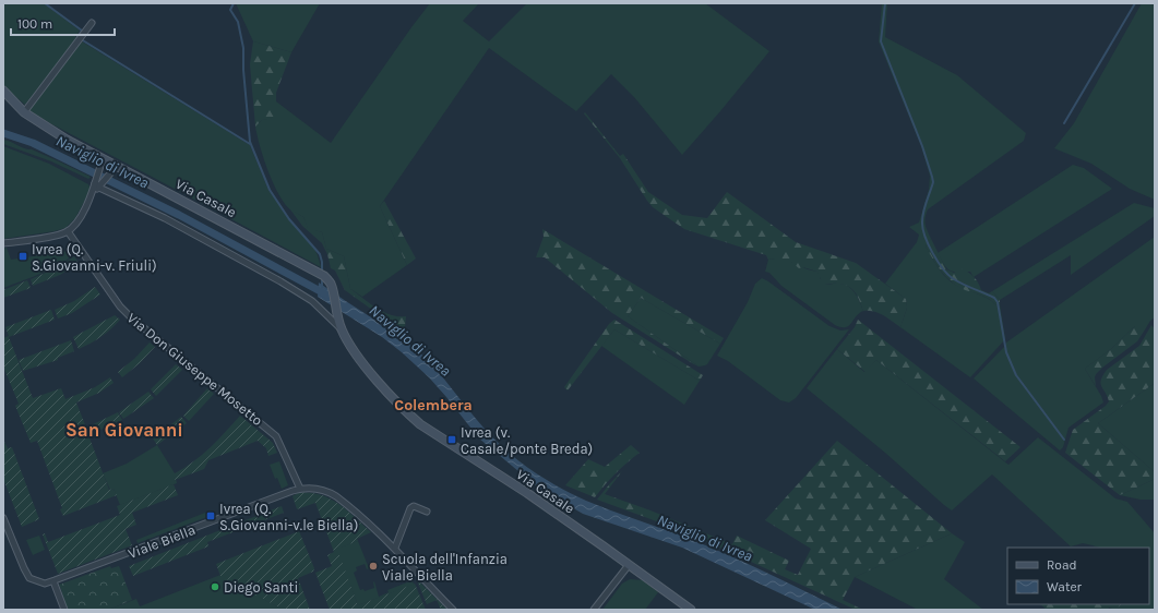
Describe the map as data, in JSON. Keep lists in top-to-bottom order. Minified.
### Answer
{"streets":{"main road":["Via Casale"],"street":["Via Don Giuseppe Mosetto","Viale Biella"]},"crossings":[["Via Don Giuseppe Mosetto","Viale Biella"]],"districts":["Colembera","San Giovanni"],"water":["Naviglio di Ivrea"],"places":{"transit":["Ivrea (Q. S.Giovanni-v. Friuli)","Ivrea (v. Casale/ponte Breda)","Ivrea (Q. S.Giovanni-v.le Biella)"],"other":["Scuola dell'Infanzia Viale Biella","Diego Santi"]},"legend":["Road","Water"],"scale_bar":"100 m"}
